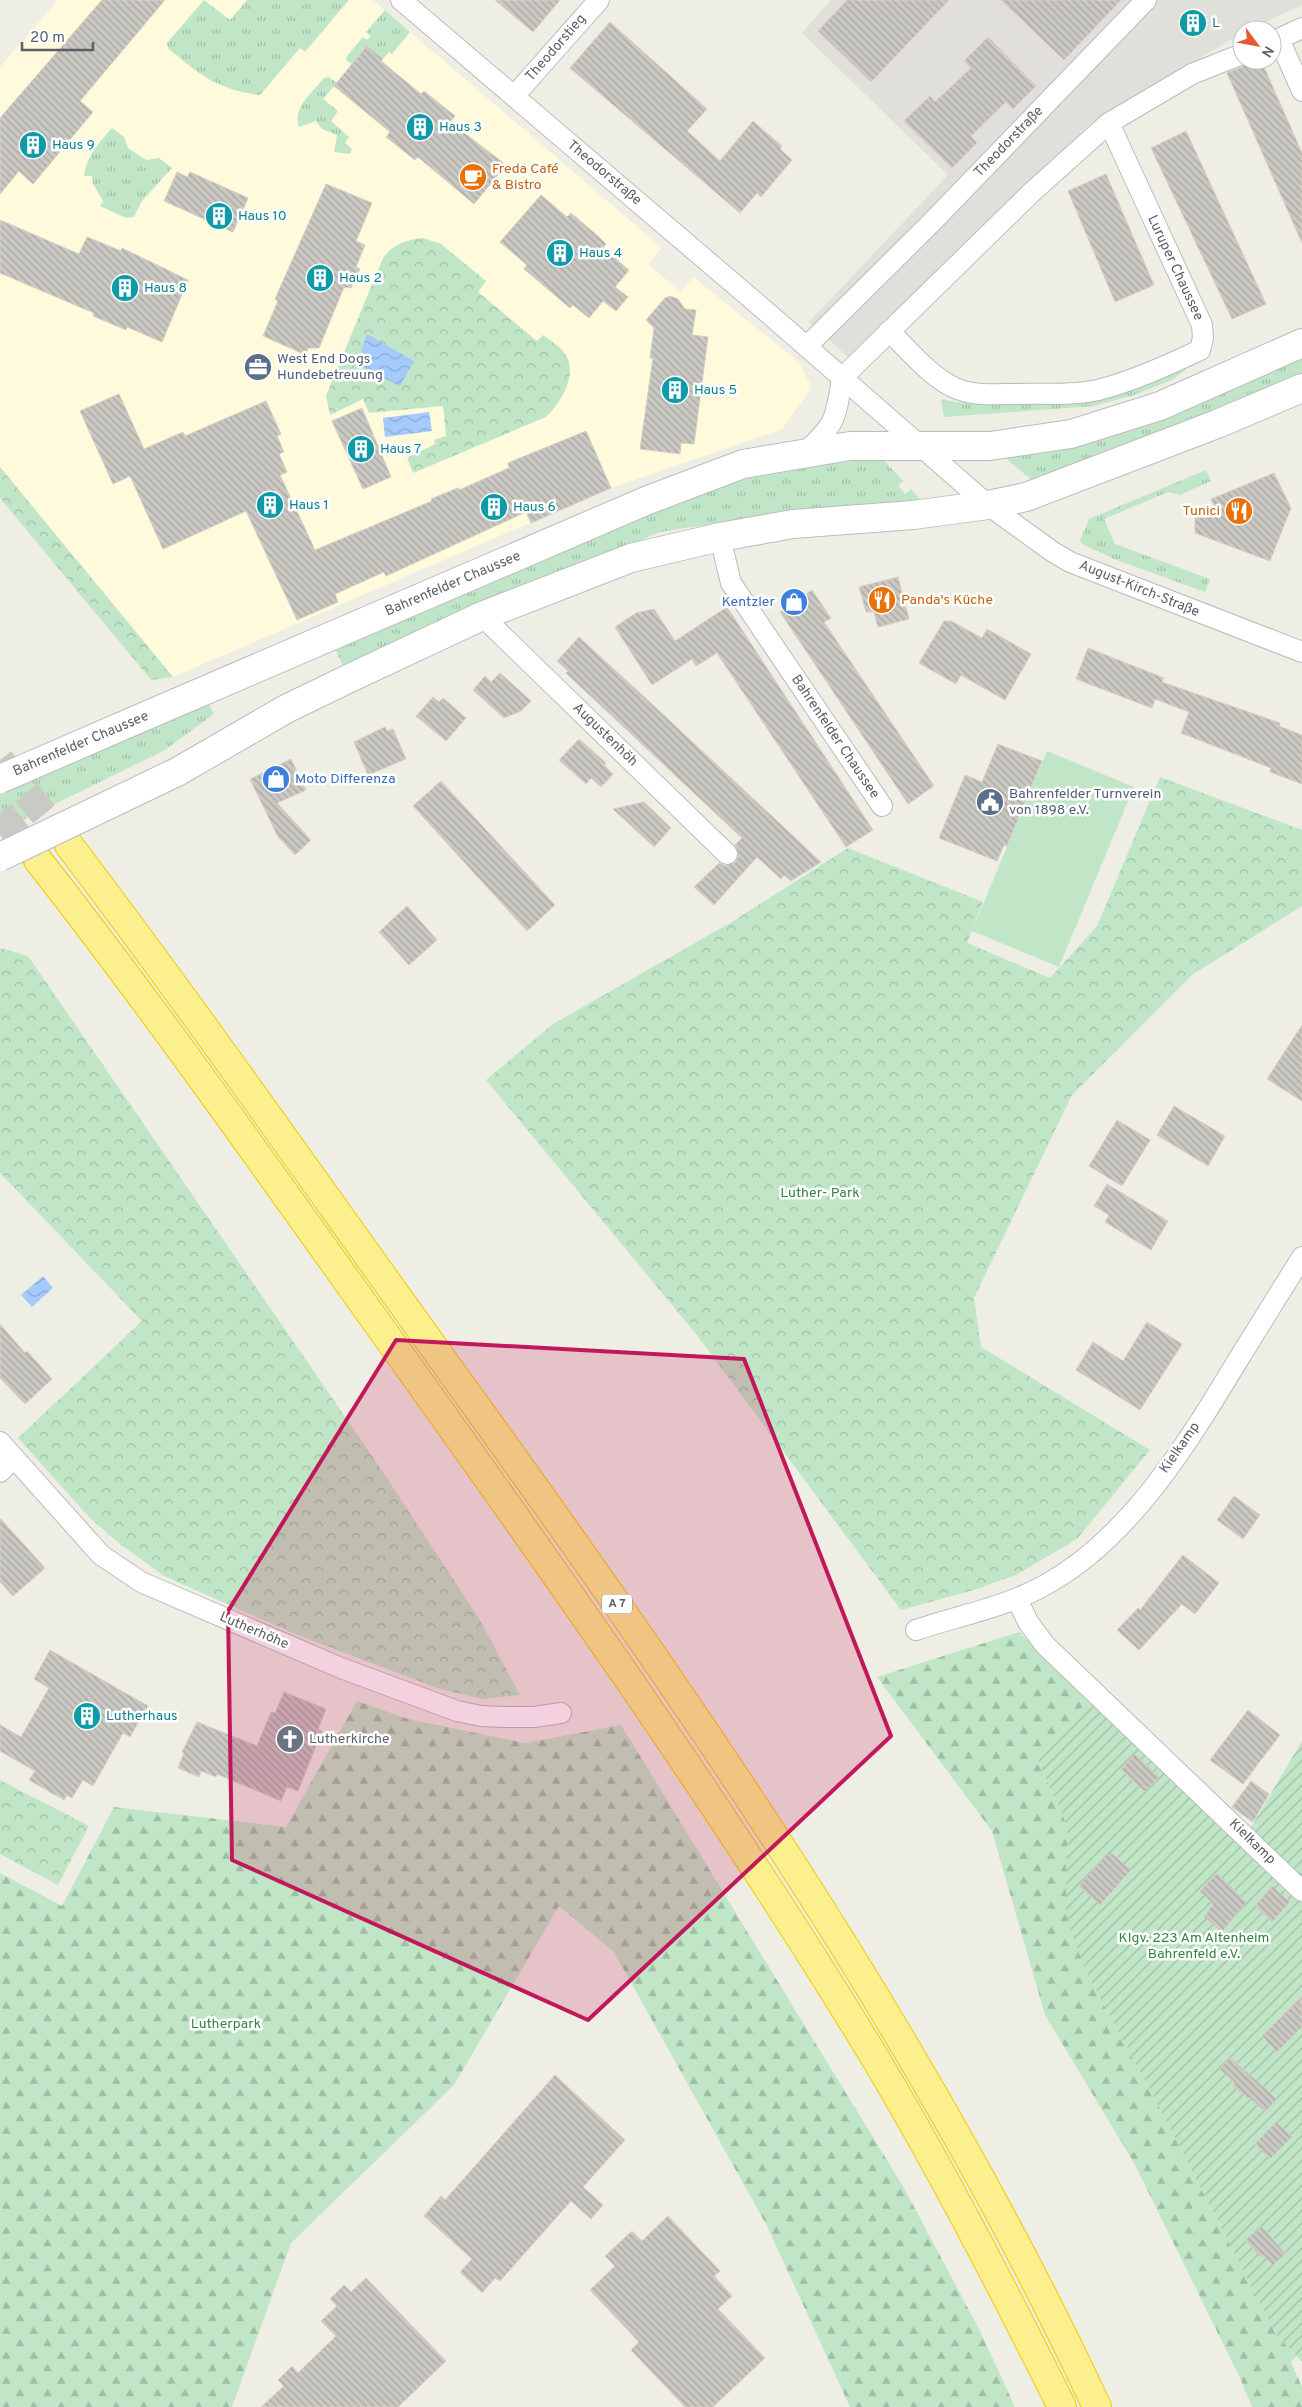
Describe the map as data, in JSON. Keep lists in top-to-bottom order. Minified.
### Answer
{"streets":{"highway":["A 7"],"main road":["Bahrenfelder Chaussee"],"street":["Theodorstieg","Theodorstraße","Luruper Chaussee","August-Kirch-Straße","Augustenhöh","Kielkamp","Lutherhöhe"]},"crossings":[["Theodorstieg","Theodorstraße"],["Theodorstraße","Bahrenfelder Chaussee"],["Theodorstraße","August-Kirch-Straße"]],"parks":["Luther- Park","Klgv. 223 Am Altenheim Bahrenfeld e.V.","Lutherpark"],"places":{"building":["L","Haus 3","Haus 9","Haus 10","Haus 4","Haus 2","Haus 8","Haus 5","Haus 7","Haus 1","Haus 6","Lutherhaus"],"cafe":["Freda Café & Bistro"],"office":["West End Dogs Hundebetreuung"],"restaurant":["Tunici","Panda's Küche"],"shop":["Kentzler","Moto Differenza"],"public building":["Bahrenfelder Turnverein von 1898 e.V."],"church":["Lutherkirche"]},"scale_bar":"20 m","north":"bottom right"}
